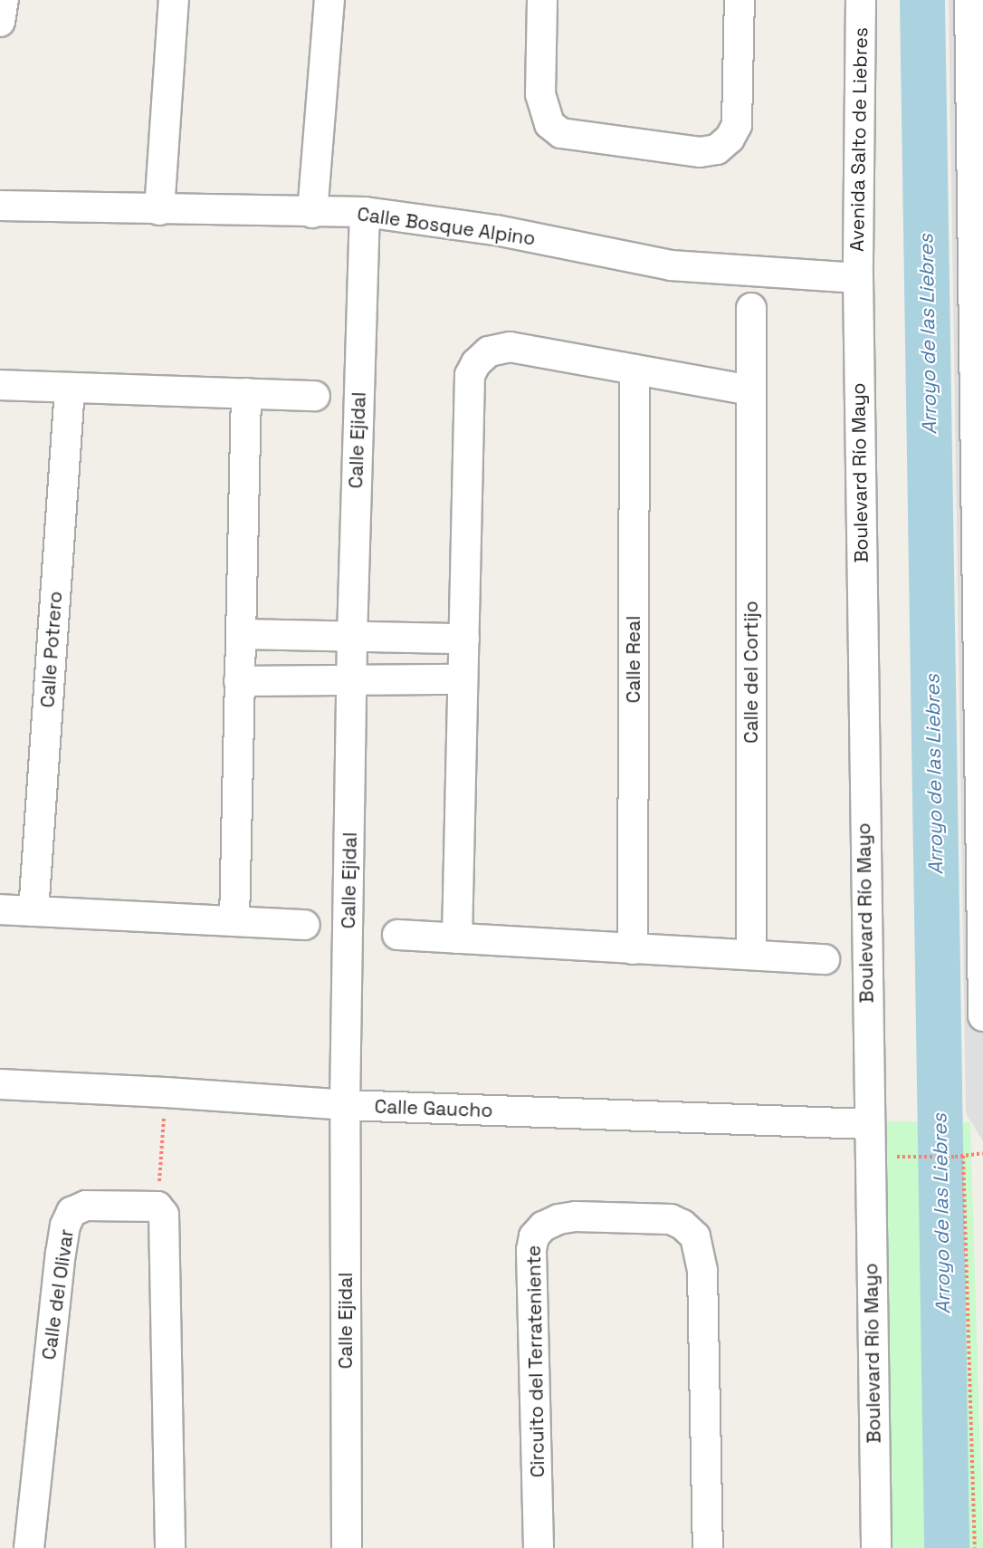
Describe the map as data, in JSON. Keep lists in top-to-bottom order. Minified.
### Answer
{"streets":{"street":["Avenida Salto de Liebres","Calle Bosque Alpino","Calle Ejidal","Boulevard Río Mayo","Calle Potrero","Calle Real","Calle del Cortijo","Calle Gaucho","Calle del Olivar","Circuito del Terrateniente"]},"crossings":[["Avenida Salto de Liebres","Calle Bosque Alpino"],["Avenida Salto de Liebres","Boulevard Río Mayo"],["Calle Bosque Alpino","Calle Ejidal"],["Calle Bosque Alpino","Boulevard Río Mayo"],["Calle Ejidal","Calle Gaucho"],["Boulevard Río Mayo","Calle Gaucho"]],"water":["Arroyo de las Liebres"]}
